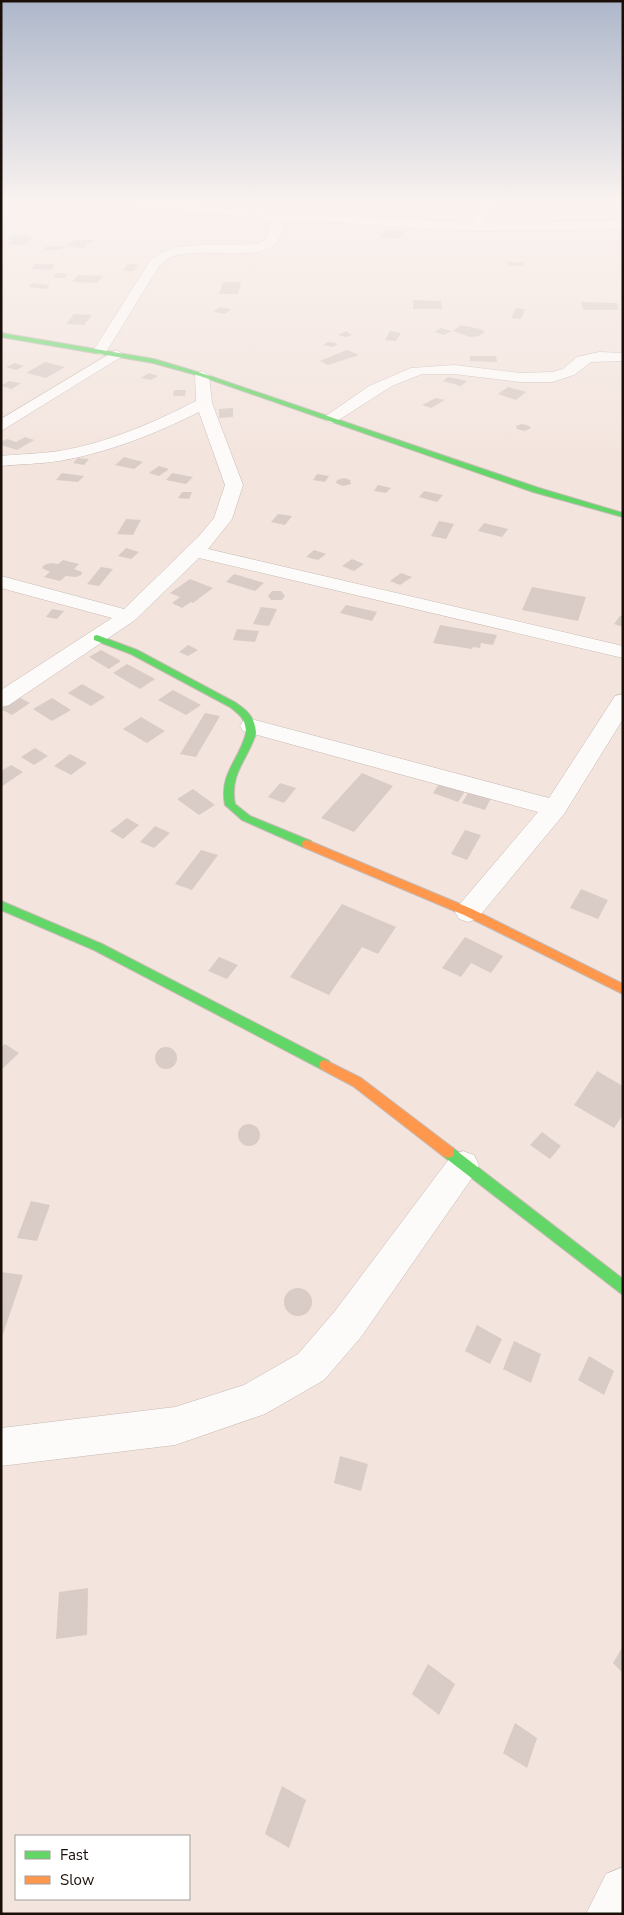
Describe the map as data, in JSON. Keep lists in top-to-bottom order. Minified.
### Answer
{"legend":["Fast","Slow"]}
